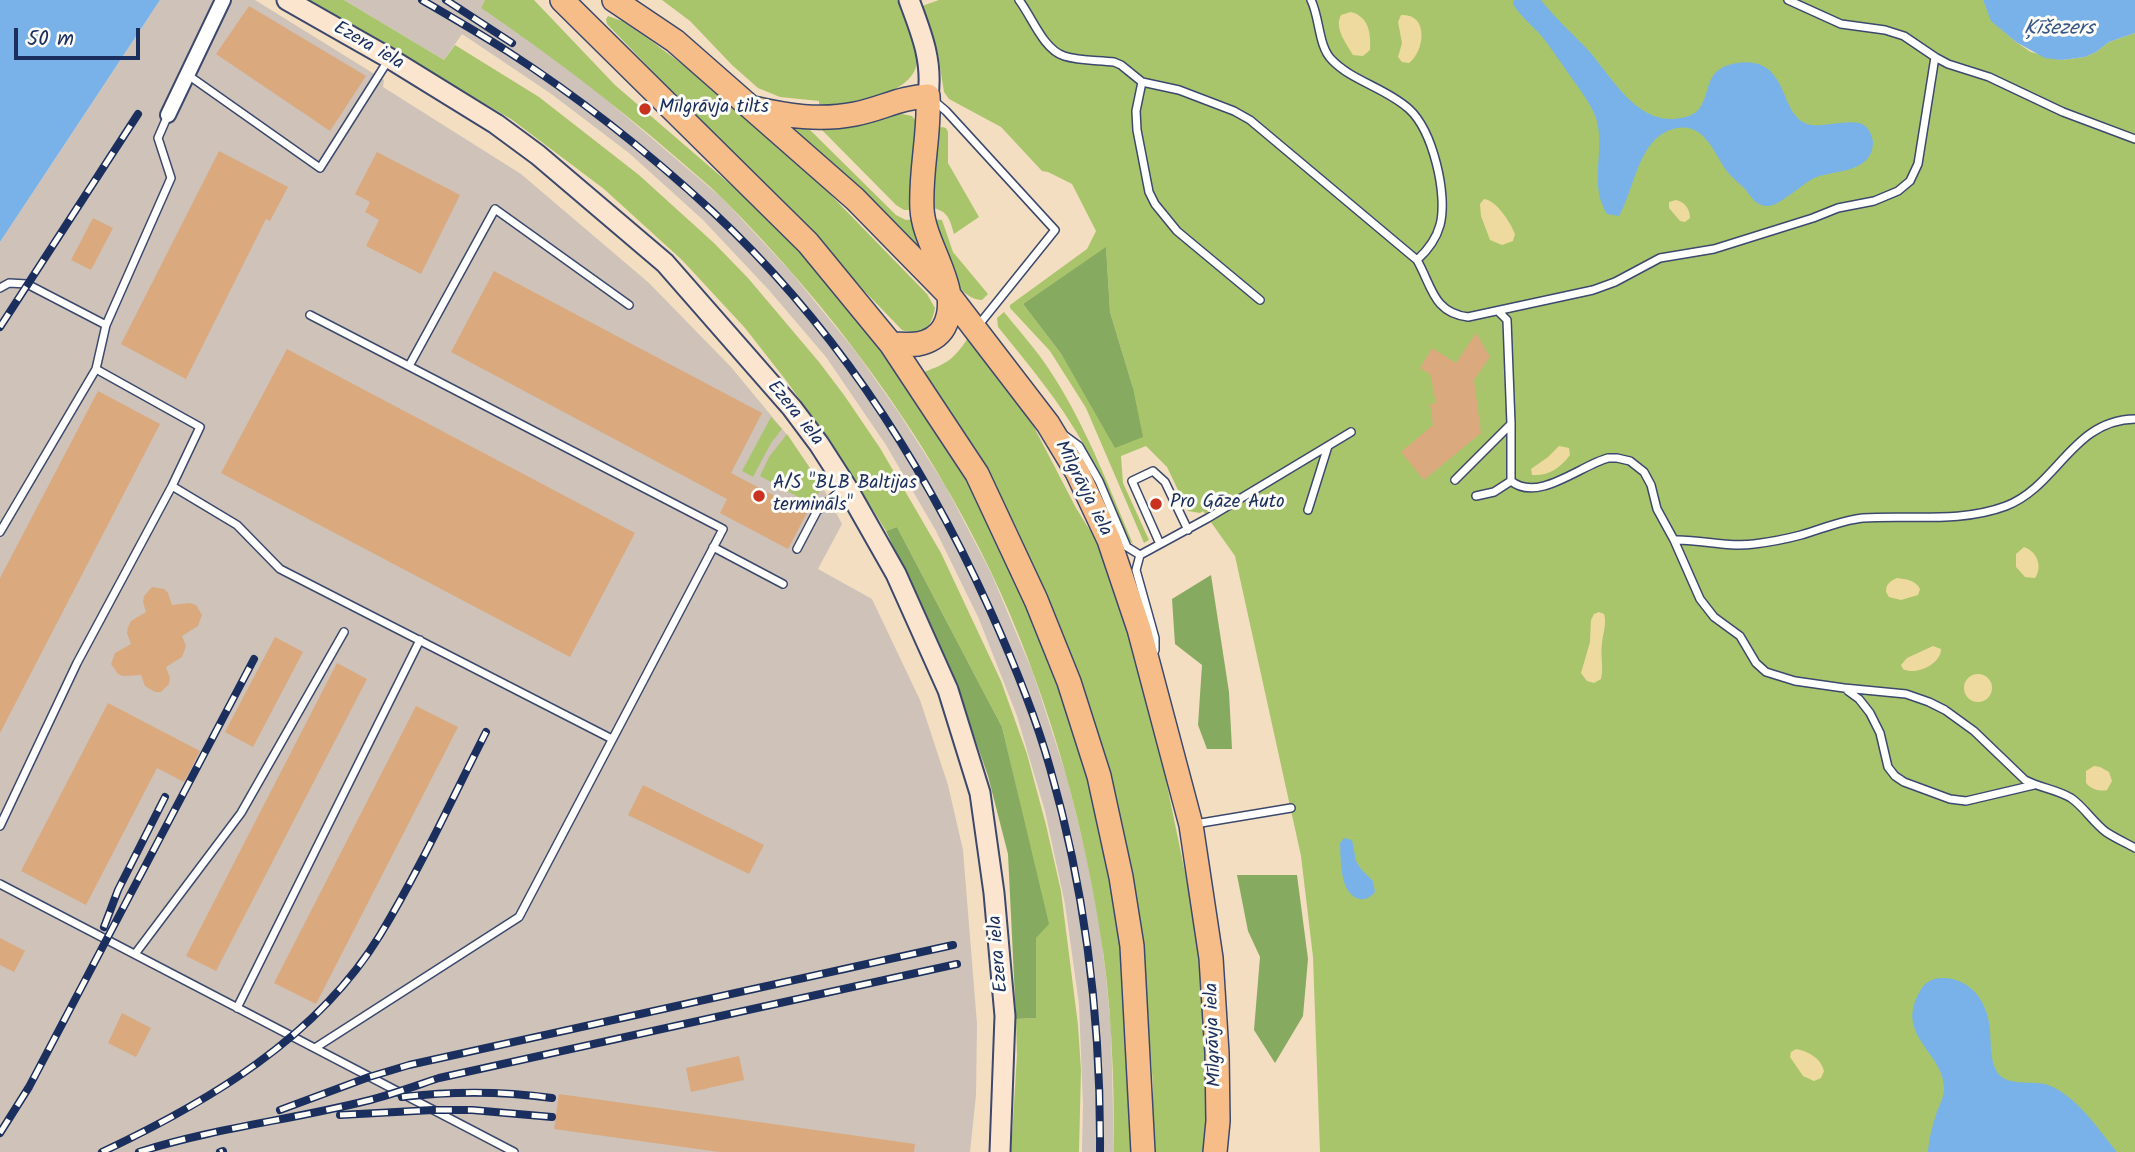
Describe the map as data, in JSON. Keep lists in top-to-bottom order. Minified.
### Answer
{"streets":{"main road":["Mīlgrāvja iela"],"street":["Ezera iela"]},"water":["Ķīšezers"],"places":["Mīlgrāvja tilts","A/S \"BLB Baltijas termināls\"","Pro Gāze Auto"],"scale_bar":"50 m"}
